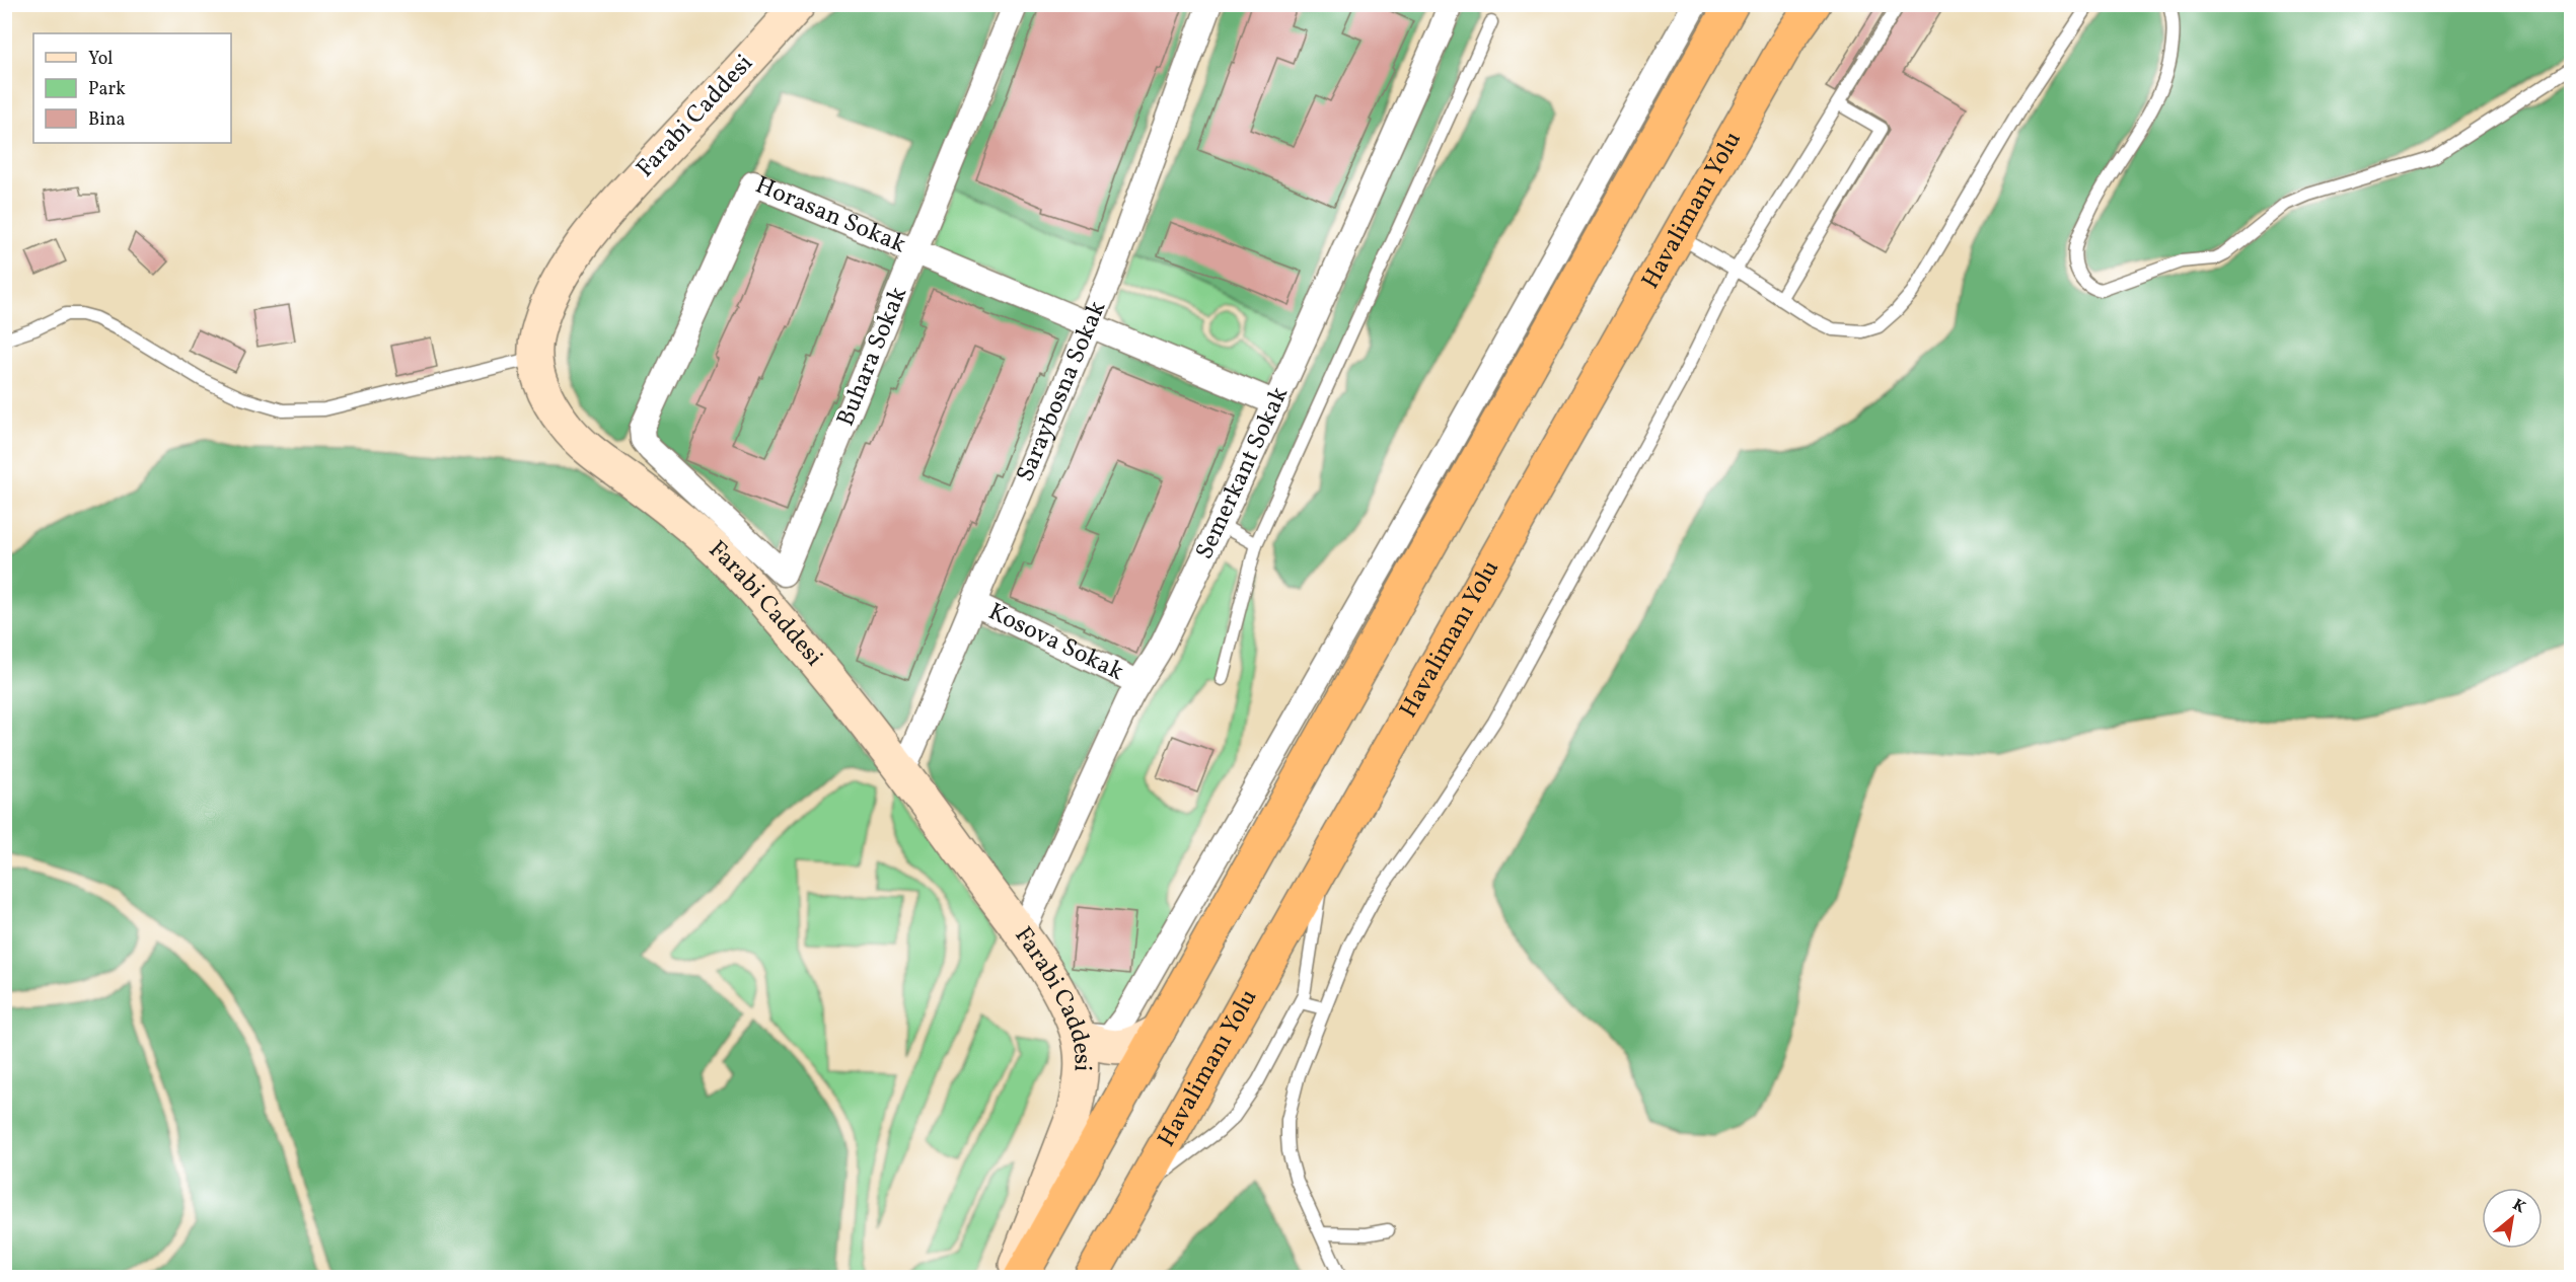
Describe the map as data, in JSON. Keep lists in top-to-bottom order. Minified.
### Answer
{"streets":{"highway":["Havalimanı Yolu"],"street":["Farabi Caddesi","Horasan Sokak","Buhara Sokak","Saraybosna Sokak","Semerkant Sokak","Kosova Sokak"]},"crossings":[["Farabi Caddesi","Saraybosna Sokak"],["Farabi Caddesi","Semerkant Sokak"],["Horasan Sokak","Buhara Sokak"],["Horasan Sokak","Saraybosna Sokak"],["Horasan Sokak","Semerkant Sokak"],["Saraybosna Sokak","Kosova Sokak"],["Semerkant Sokak","Kosova Sokak"]],"legend":["Yol","Park","Bina"],"north":"top right"}
